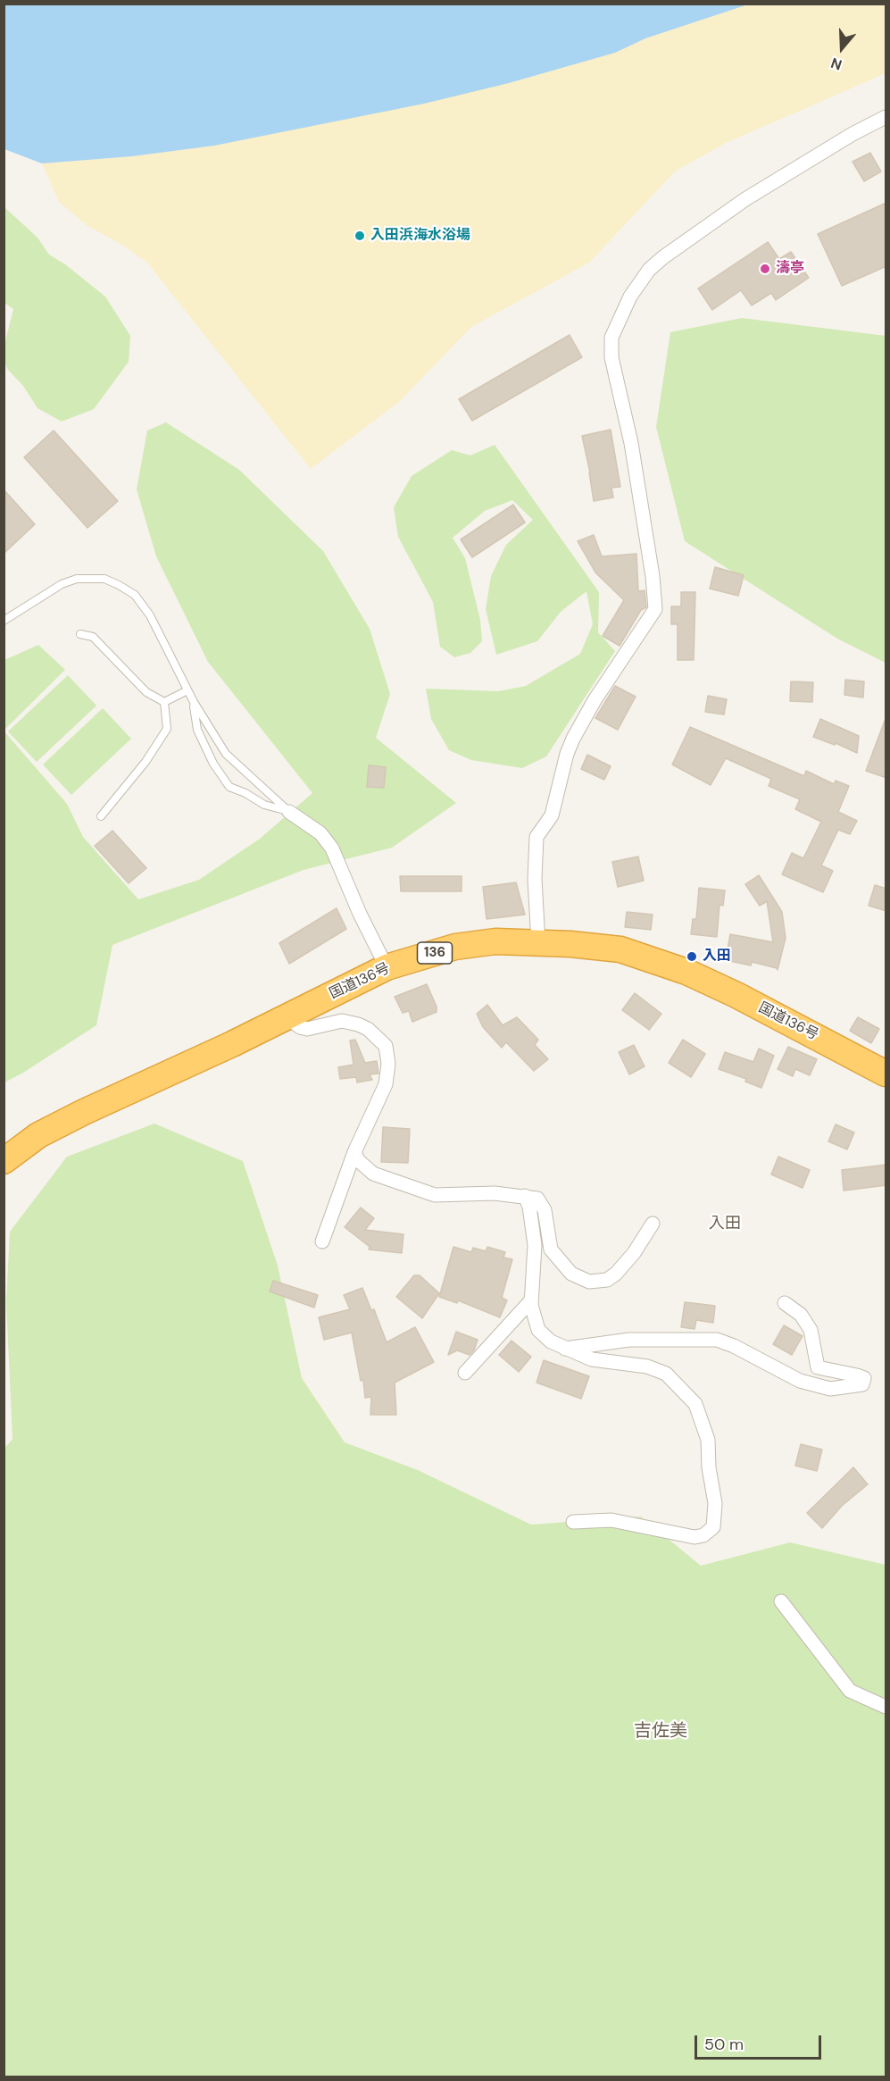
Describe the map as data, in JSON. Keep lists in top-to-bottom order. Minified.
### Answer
{"streets":{"highway":["136","国道136号"]},"districts":["入田","吉佐美"],"places":["入田浜海水浴場","濤亭","入田"],"scale_bar":"50 m","north":"bottom"}
